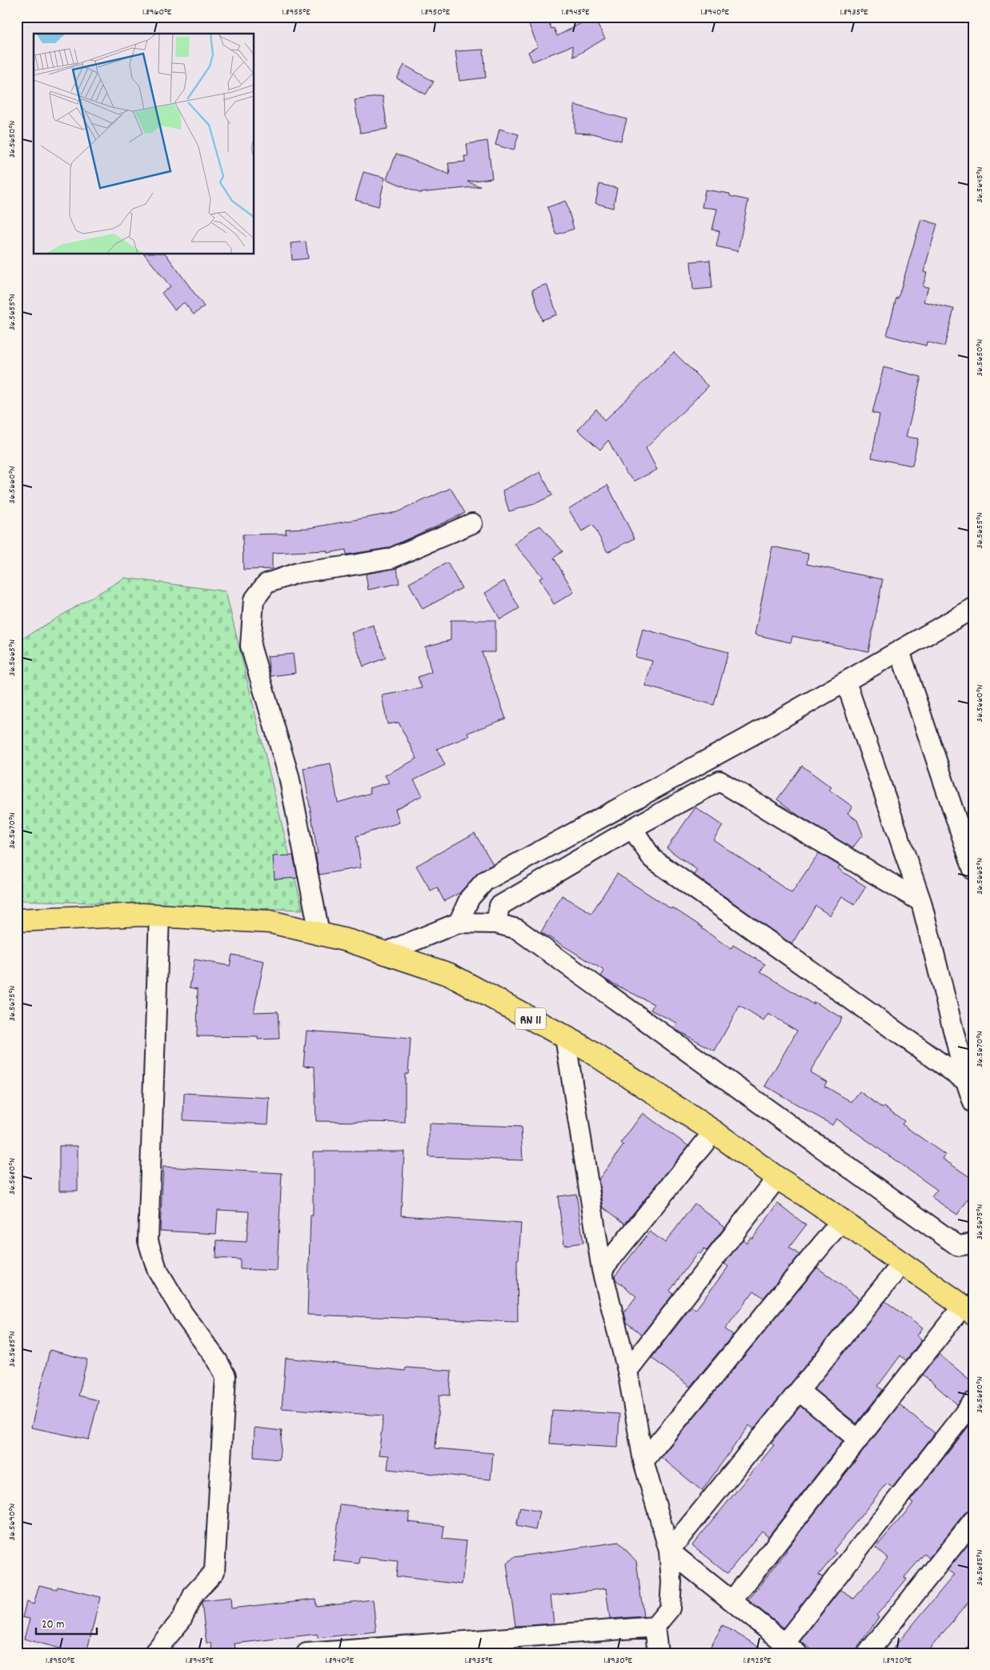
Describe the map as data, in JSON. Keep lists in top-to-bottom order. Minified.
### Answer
{"streets":{"main road":["RN 11"]},"scale_bar":"20 m","coordinates":["1.8960°E","1.8955°E","1.8950°E","1.8945°E","1.8940°E","1.8935°E","36.5650°N","36.5645°N","36.5655°N","36.5660°N","36.5665°N","36.5670°N","36.5675°N","36.5680°N","36.5685°N","36.5690°N","1.8930°E","1.8925°E","1.8920°E"]}
